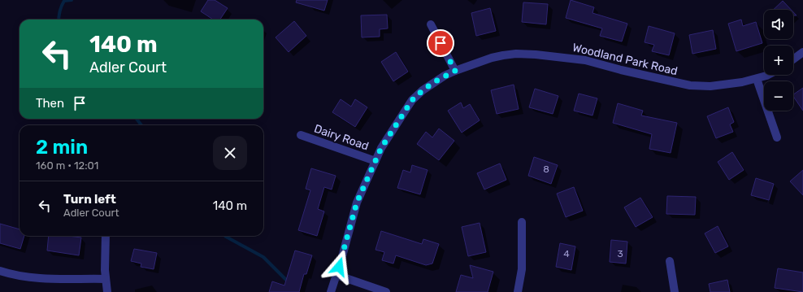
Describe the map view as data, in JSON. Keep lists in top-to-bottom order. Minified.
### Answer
{"streets":{"street":["Woodland Park Road","Dairy Road"]},"crossings":[["Woodland Park Road","Dairy Road"]],"house_numbers":["8","4","3"],"page":{"map_buttons":["+","−"],"turn":["140 m","Adler Court"],"then":"Then","heading":["2 min","160 m · 12:01"],"list":[{"name":"Turn left","note":"Adler Court","value":"140 m"}]}}
